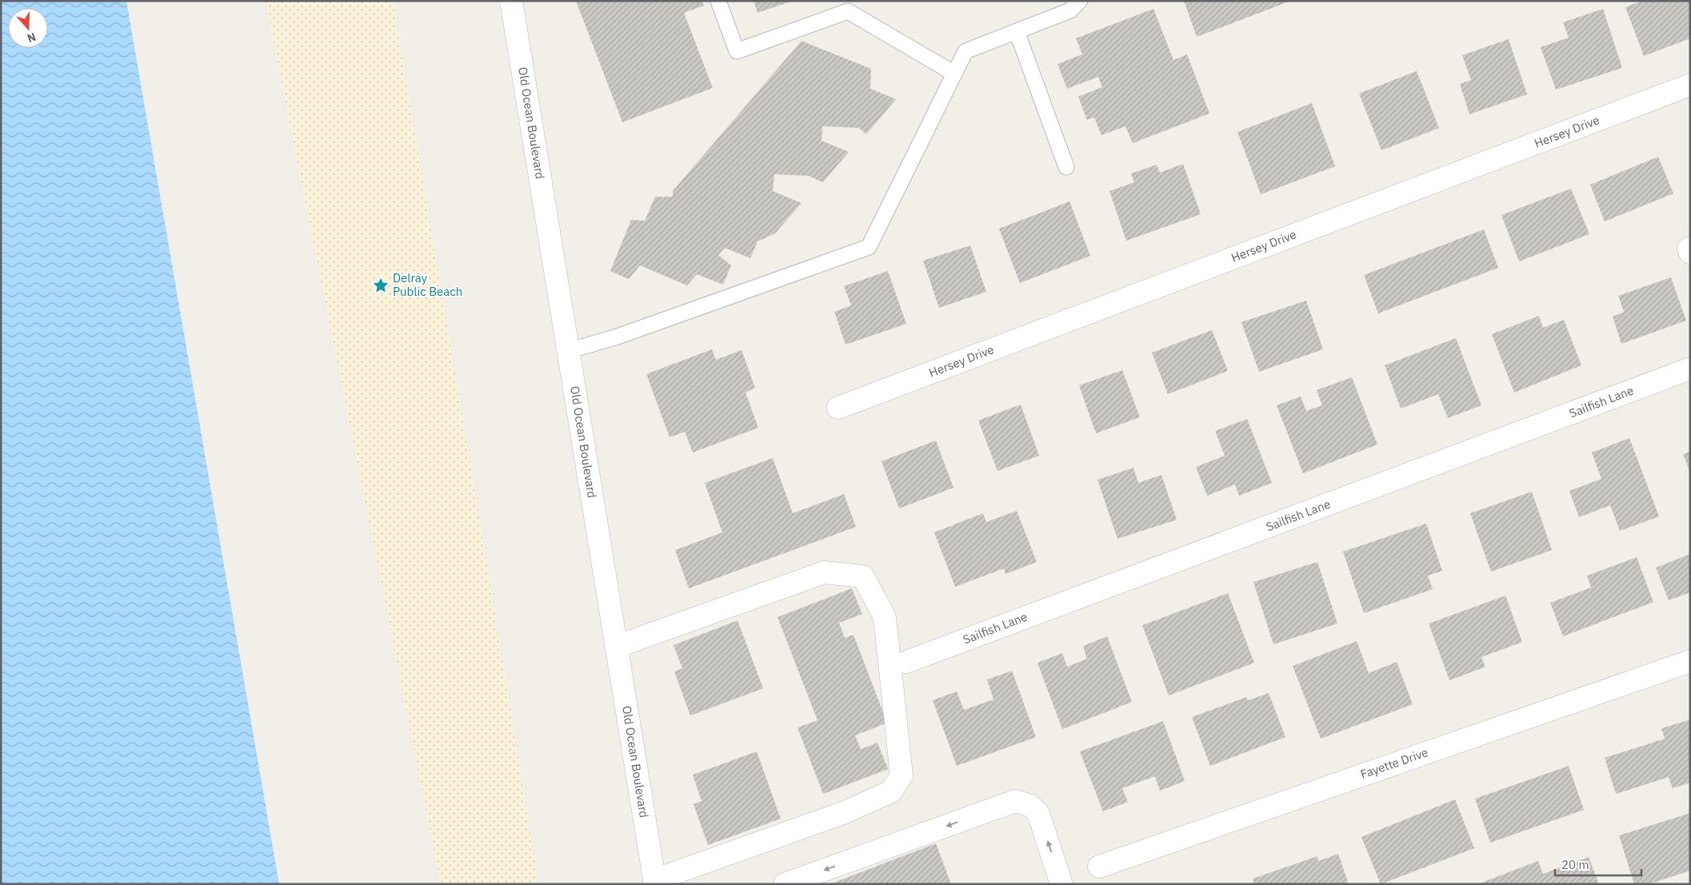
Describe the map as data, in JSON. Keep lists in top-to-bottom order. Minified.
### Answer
{"streets":{"street":["Old Ocean Boulevard","Hersey Drive","Sailfish Lane","Fayette Drive"]},"places":{"place":["Delray Public Beach"]},"scale_bar":"20 m","north":"bottom"}
